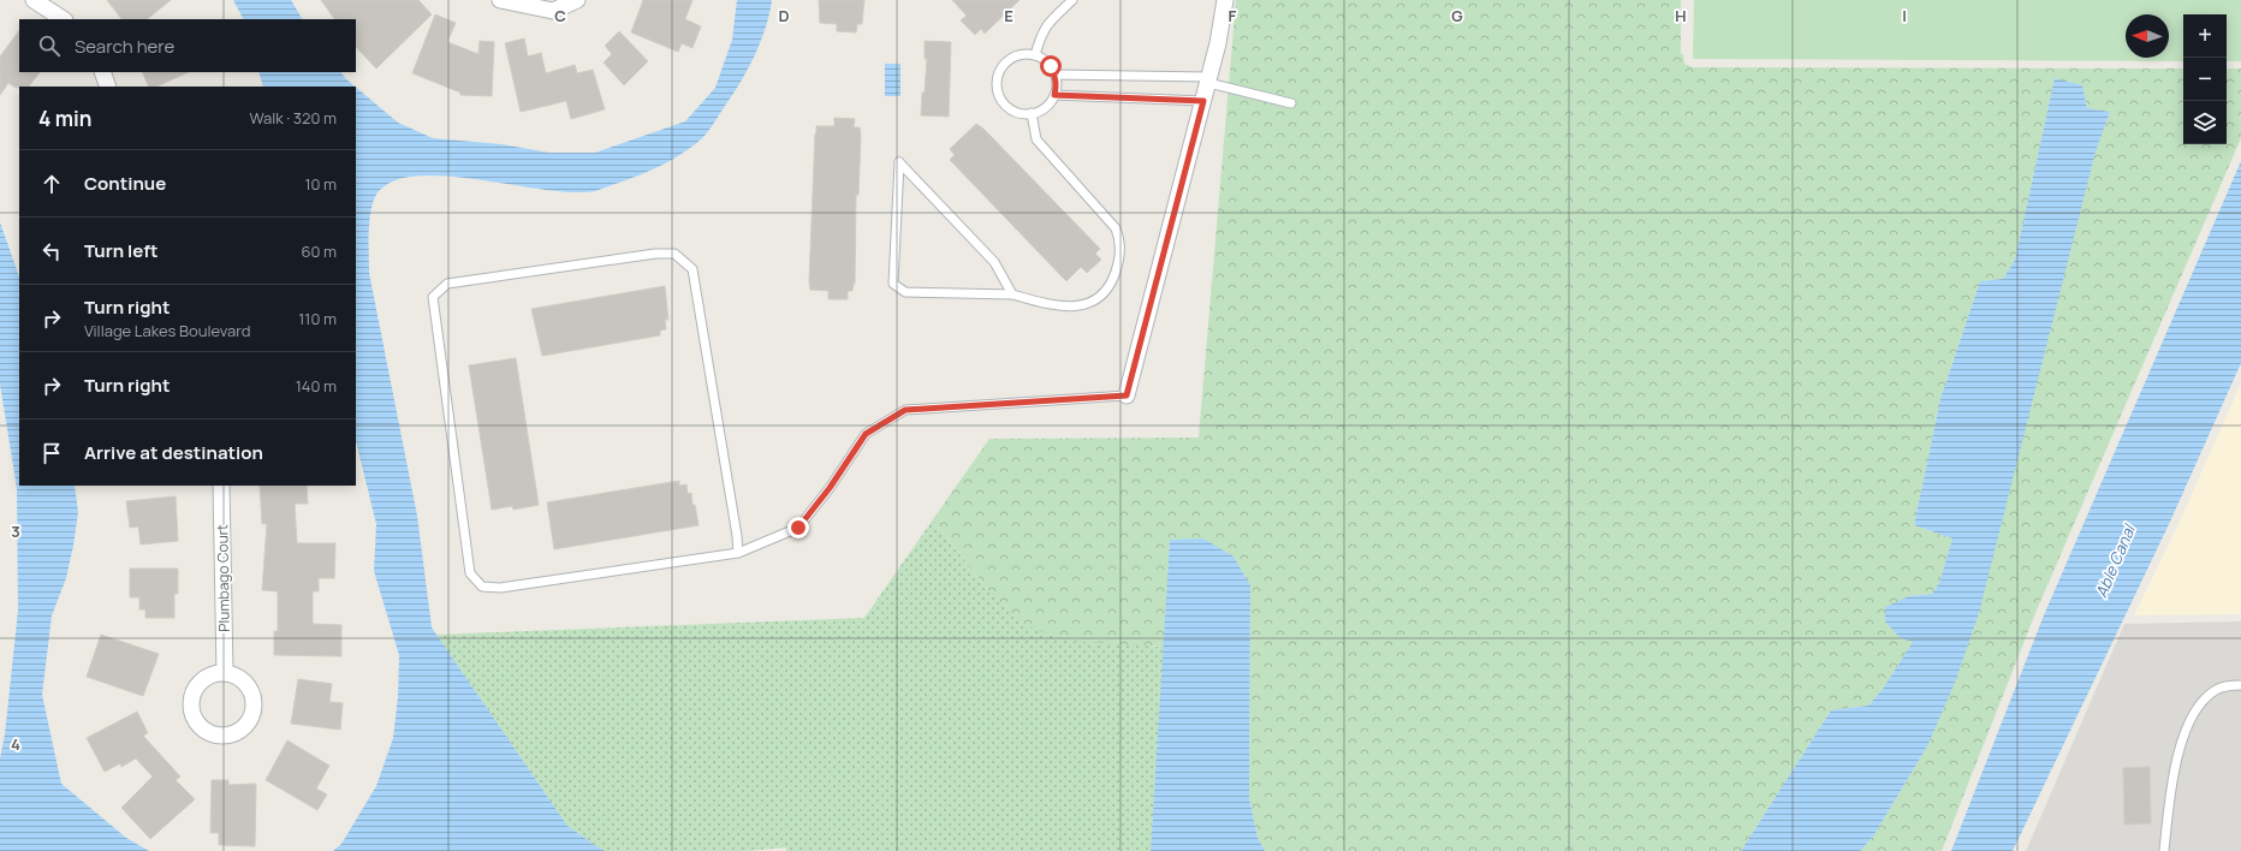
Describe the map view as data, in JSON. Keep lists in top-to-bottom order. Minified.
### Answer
{"streets":{"street":["Plumbago Court"]},"water":["Able Canal"],"north":"left","page":{"map_buttons":["+","−"],"search":"Search here","heading":["4 min","Walk · 320 m"],"list":[["Continue","10 m"],["Turn left","60 m"],["Turn right","Village Lakes Boulevard","110 m"],["Turn right","140 m"],"Arrive at destination"]},"grid":{"columns":["C","D","E","F","G","H","I"],"rows":["3","4"]}}
